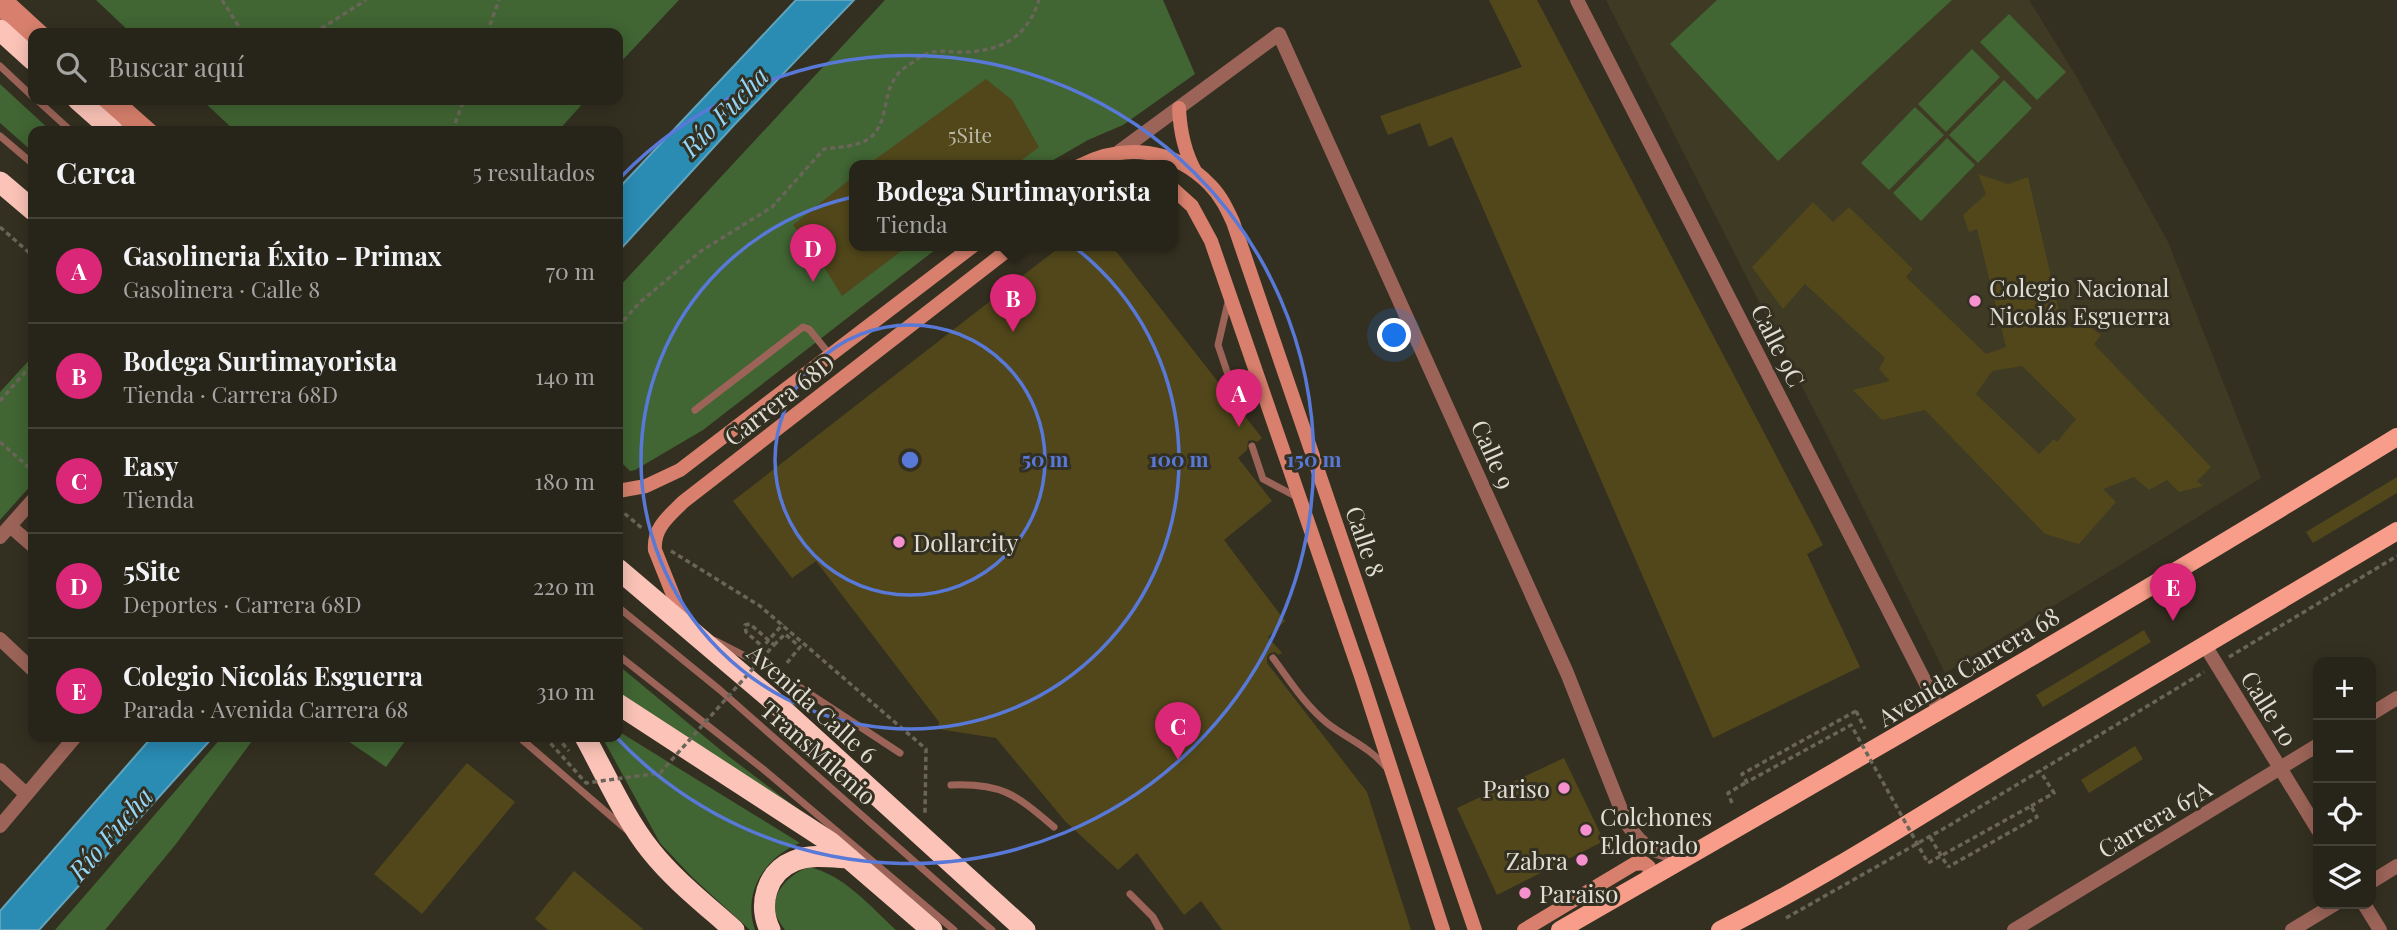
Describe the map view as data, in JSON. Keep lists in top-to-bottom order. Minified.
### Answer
{"streets":{"highway":["Avenida Calle 6"],"main road":["Avenida Carrera 68"],"street":["Calle 9C","Carrera 68D","Calle 9","Calle 8","Calle 10","Carrera 67A"],"lane":["TransMilenio"]},"crossings":[["Calle 9C","Avenida Carrera 68"],["Carrera 68D","Avenida Calle 6"],["Calle 9","Avenida Carrera 68"],["Calle 10","Carrera 67A"]],"water":["Río Fucha"],"places":["Colegio Nacional Nicolás Esguerra","Dollarcity","Pariso","Colchones Eldorado","Zabra","Paraiso"],"house_numbers":["5Site"],"page":{"search":"Buscar aquí","heading":["Cerca","5 resultados"],"popup":["Bodega Surtimayorista","Tienda"],"list":[{"mark":"A","name":"Gasolineria Éxito - Primax","note":"Gasolinera · Calle 8","value":"70 m"},{"mark":"B","name":"Bodega Surtimayorista","note":"Tienda · Carrera 68D","value":"140 m"},{"mark":"C","name":"Easy","note":"Tienda","value":"180 m"},{"mark":"D","name":"5Site","note":"Deportes · Carrera 68D","value":"220 m"},{"mark":"E","name":"Colegio Nicolás Esguerra","note":"Parada · Avenida Carrera 68","value":"310 m"}],"pins":["D","B","A","E","C"],"map_buttons":["+","−"]},"rings":["50 m","100 m","150 m"]}
